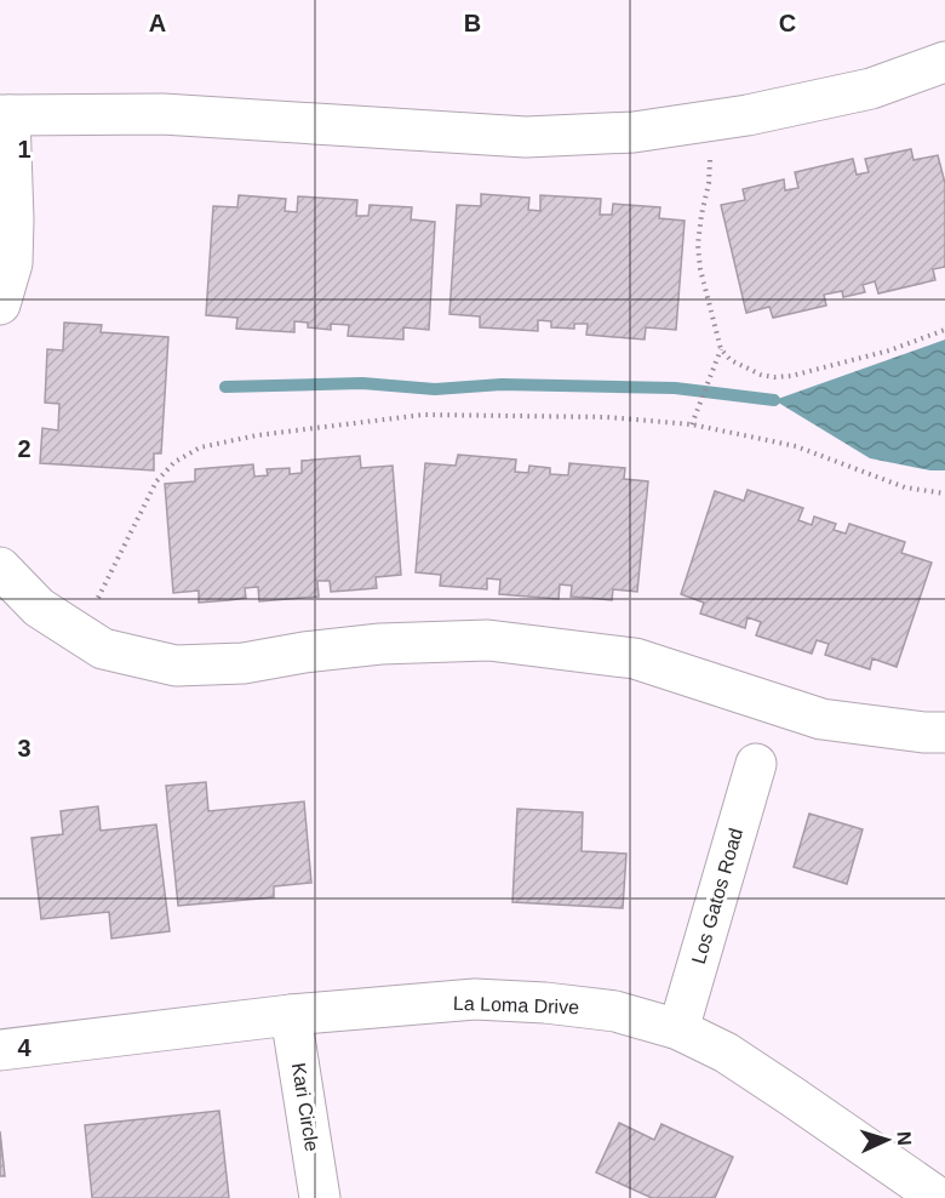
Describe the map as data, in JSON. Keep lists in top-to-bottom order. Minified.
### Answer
{"streets":{"street":["Los Gatos Road","La Loma Drive","Kari Circle"]},"crossings":[["Los Gatos Road","La Loma Drive"],["La Loma Drive","Kari Circle"]],"north":"right","grid":{"columns":["A","B","C"],"rows":["1","2","3","4"]}}
